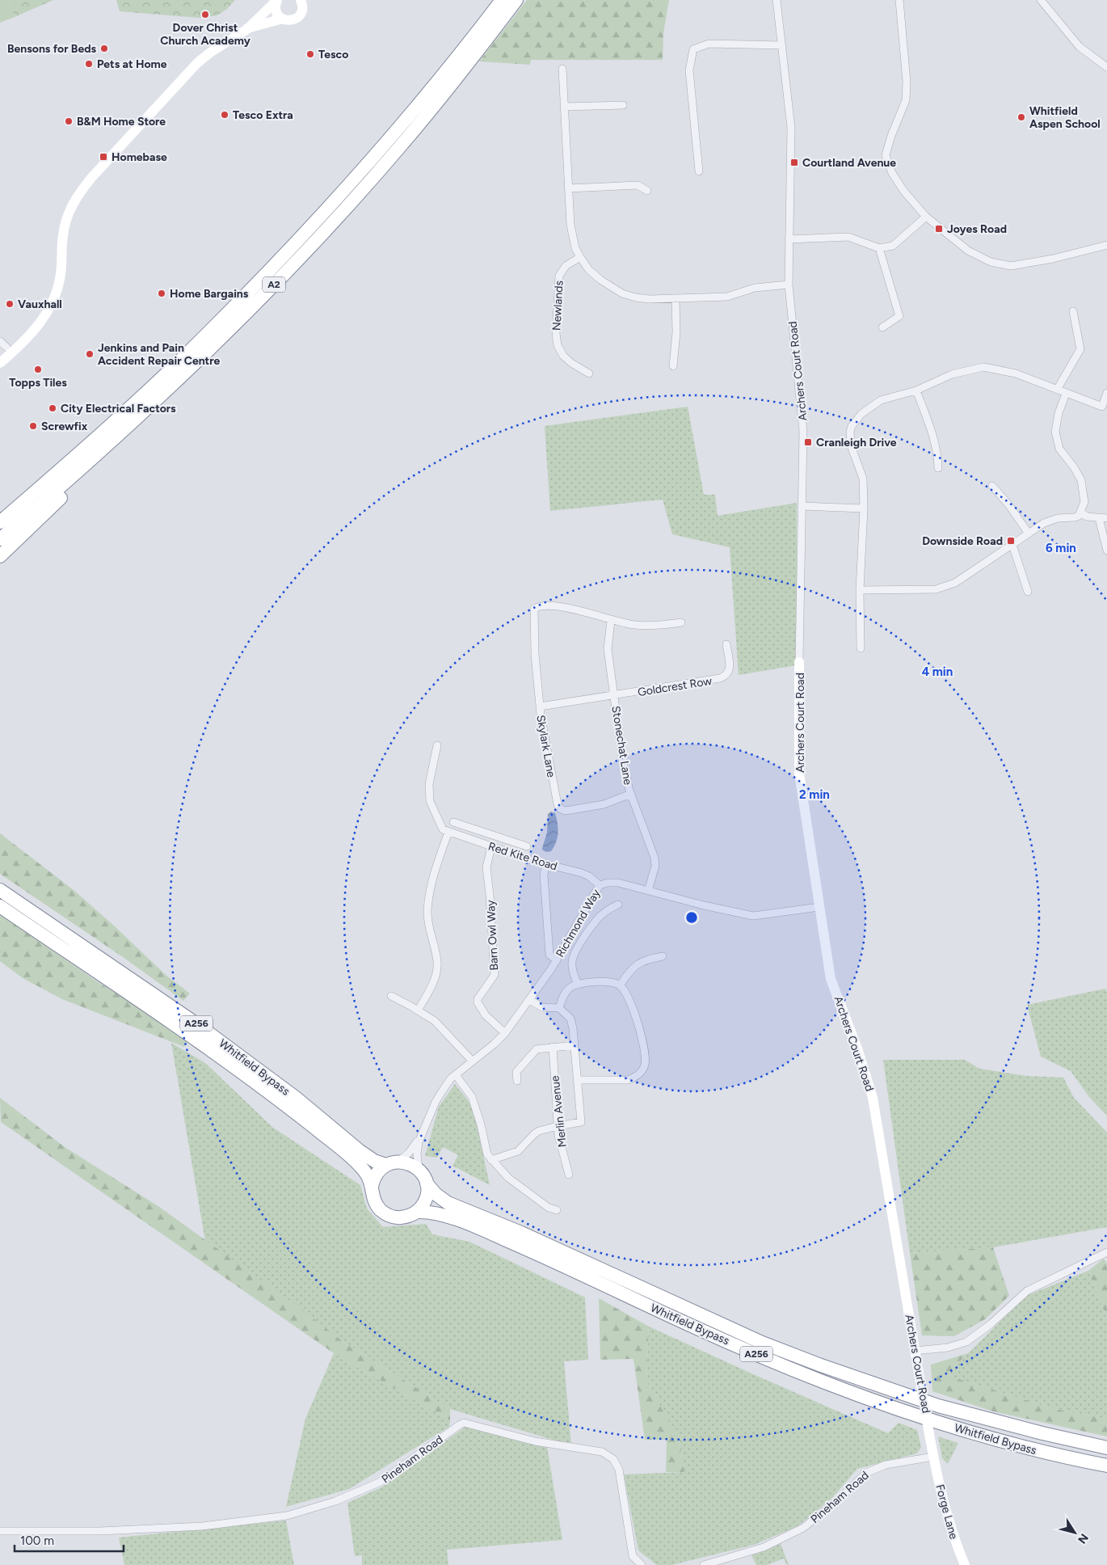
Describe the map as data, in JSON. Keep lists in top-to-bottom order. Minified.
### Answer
{"streets":{"highway":["A2","A256","Whitfield Bypass"],"street":["Newlands","Archers Court Road","Goldcrest Row","Stonechat Lane","Skylark Lane","Red Kite Road","Richmond Way","Barn Owl Way","Merlin Avenue","Pineham Road","Forge Lane"]},"crossings":[["Archers Court Road","Richmond Way"],["Archers Court Road","Pineham Road"],["Archers Court Road","Forge Lane"],["Goldcrest Row","Stonechat Lane"],["Goldcrest Row","Skylark Lane"],["Stonechat Lane","Skylark Lane"],["Stonechat Lane","Richmond Way"],["Red Kite Road","Richmond Way"],["Red Kite Road","Barn Owl Way"],["Richmond Way","Barn Owl Way"],["Richmond Way","Whitfield Bypass"],["Pineham Road","Forge Lane"]],"places":{"other":["Dover Christ Church Academy","Bensons for Beds","Tesco","Pets at Home","Tesco Extra","Whitfield Aspen School","B&M Home Store","Home Bargains","Vauxhall","Jenkins and Pain Accident Repair Centre","Topps Tiles","City Electrical Factors","Screwfix"],"transit":["Homebase","Courtland Avenue","Joyes Road","Cranleigh Drive","Downside Road"]},"scale_bar":"100 m","north":"bottom right","rings":["6 min","4 min","2 min"]}
